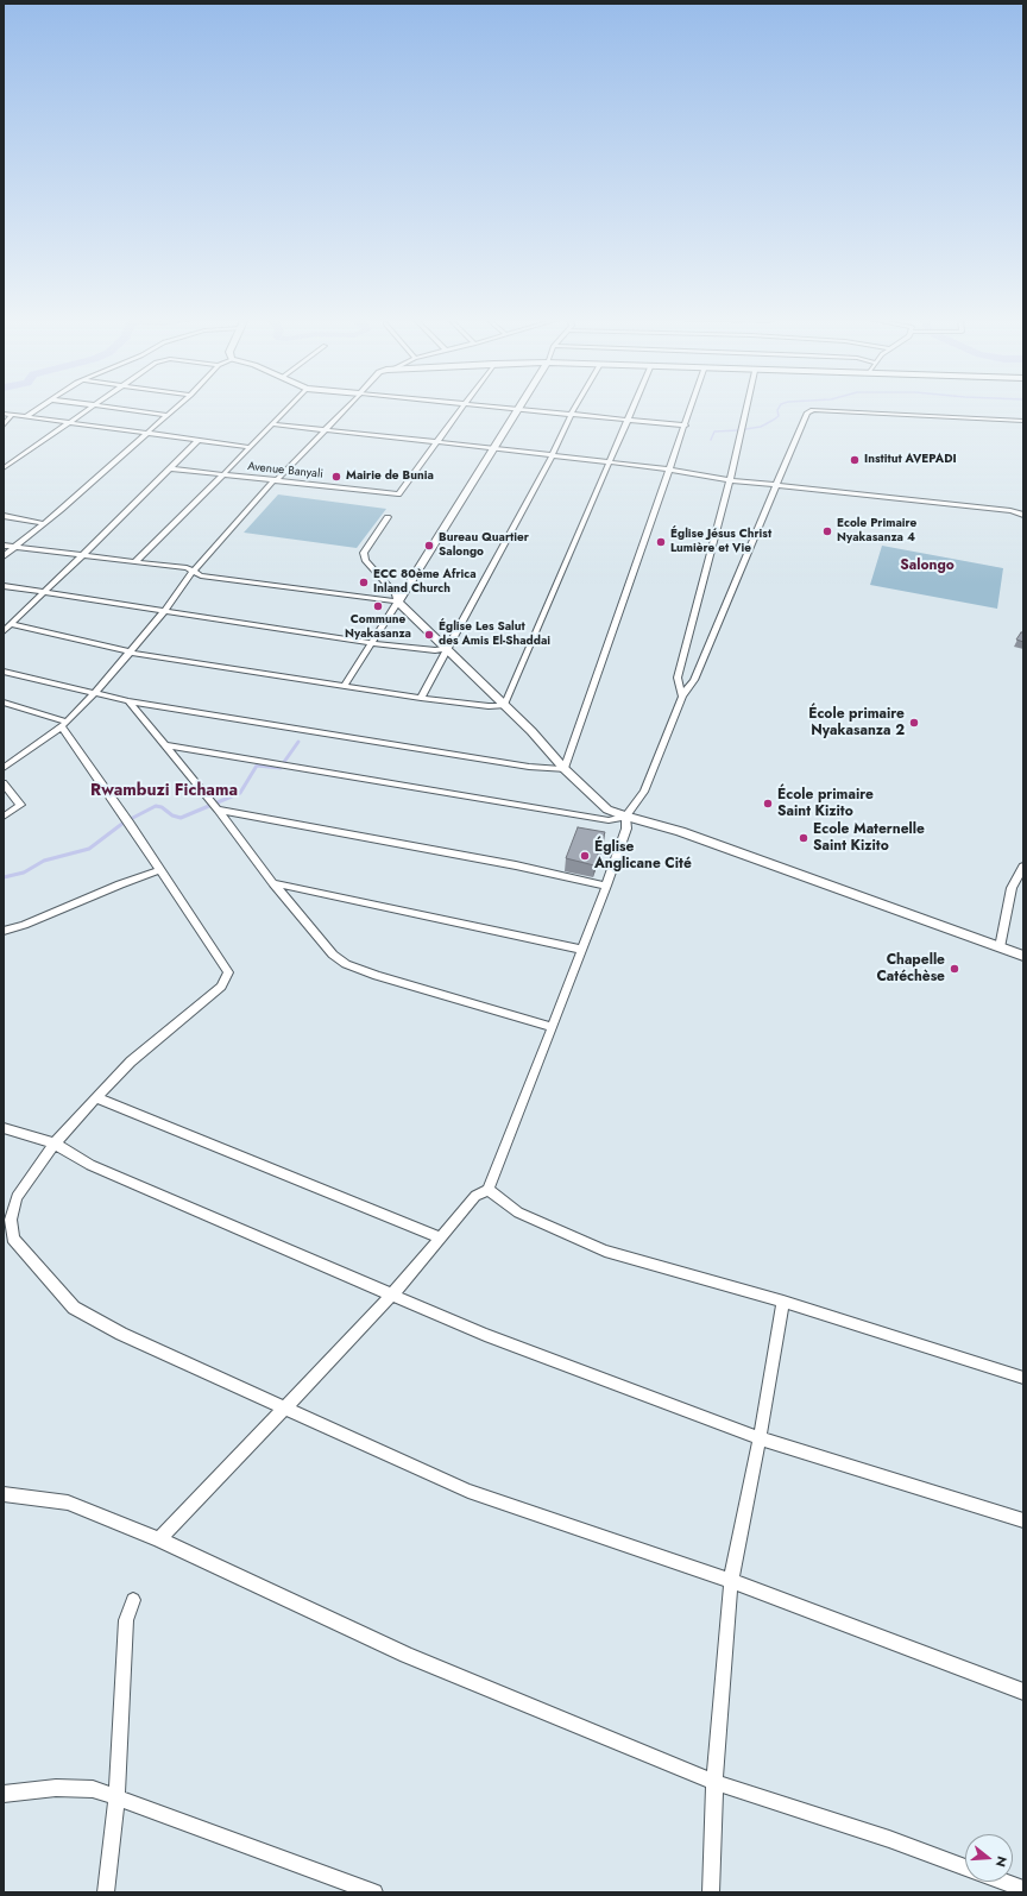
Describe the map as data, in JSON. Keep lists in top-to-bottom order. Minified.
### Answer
{"streets":{"street":["Avenue Banyali"]},"districts":["Salongo","Rwambuzi Fichama"],"places":["Institut AVEPADI","Mairie de Bunia","Ecole Primaire Nyakasanza 4","Église Jésus Christ Lumière et Vie","Bureau Quartier Salongo","ECC 80ème Africa Inland Church","Commune Nyakasanza","Église Les Salut des Amis El-Shaddai","École primaire Nyakasanza 2","École primaire Saint Kizito","Ecole Maternelle Saint Kizito","Église Anglicane Cité","Chapelle Catéchèse"],"north":"right"}
